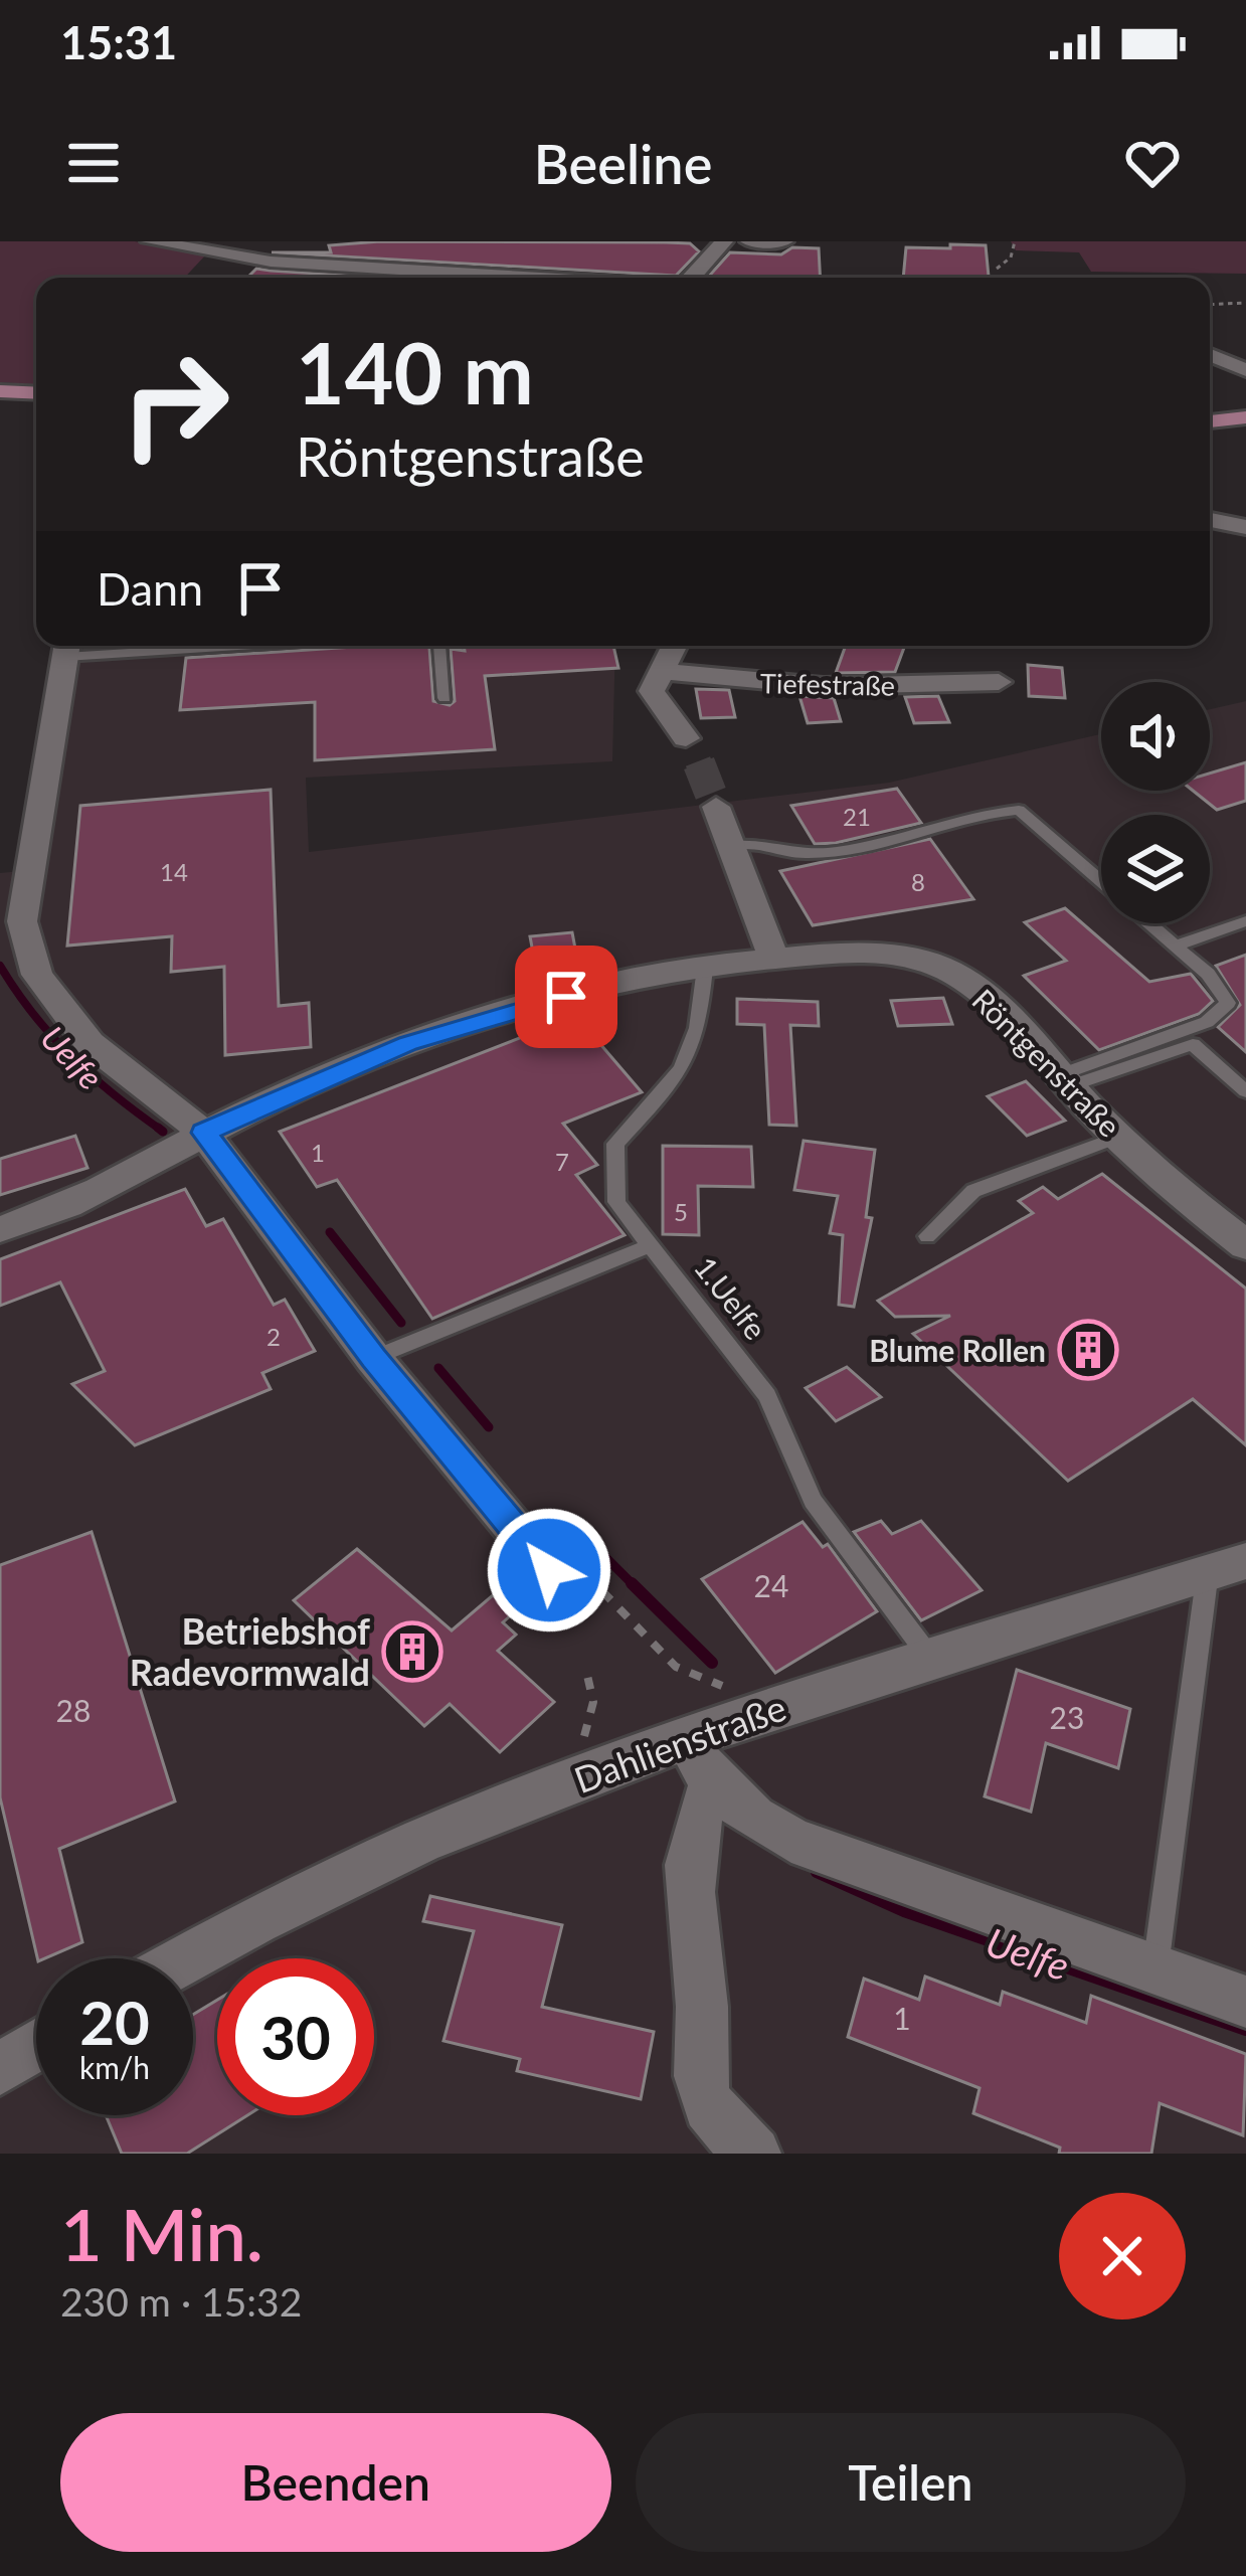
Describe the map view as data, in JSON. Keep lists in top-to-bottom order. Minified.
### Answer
{"streets":{"street":["Tiefestraße","Röntgenstraße","Dahlienstraße"],"lane":["1.Uelfe"]},"crossings":[["Röntgenstraße","1.Uelfe"],["1.Uelfe","Dahlienstraße"]],"water":["Uelfe"],"places":{"building":["Blume Rollen","Betriebshof Radevormwald"]},"house_numbers":["21","14","8","1","7","5","2","24","28","23","1"],"page":{"status":"15:31","header":"Beeline","turn":["140 m","Röntgenstraße"],"then":"Dann","speed":"20 km/h","limit":"30","heading":["1 Min.","230 m · 15:32"],"buttons":["Beenden","Teilen"]}}
